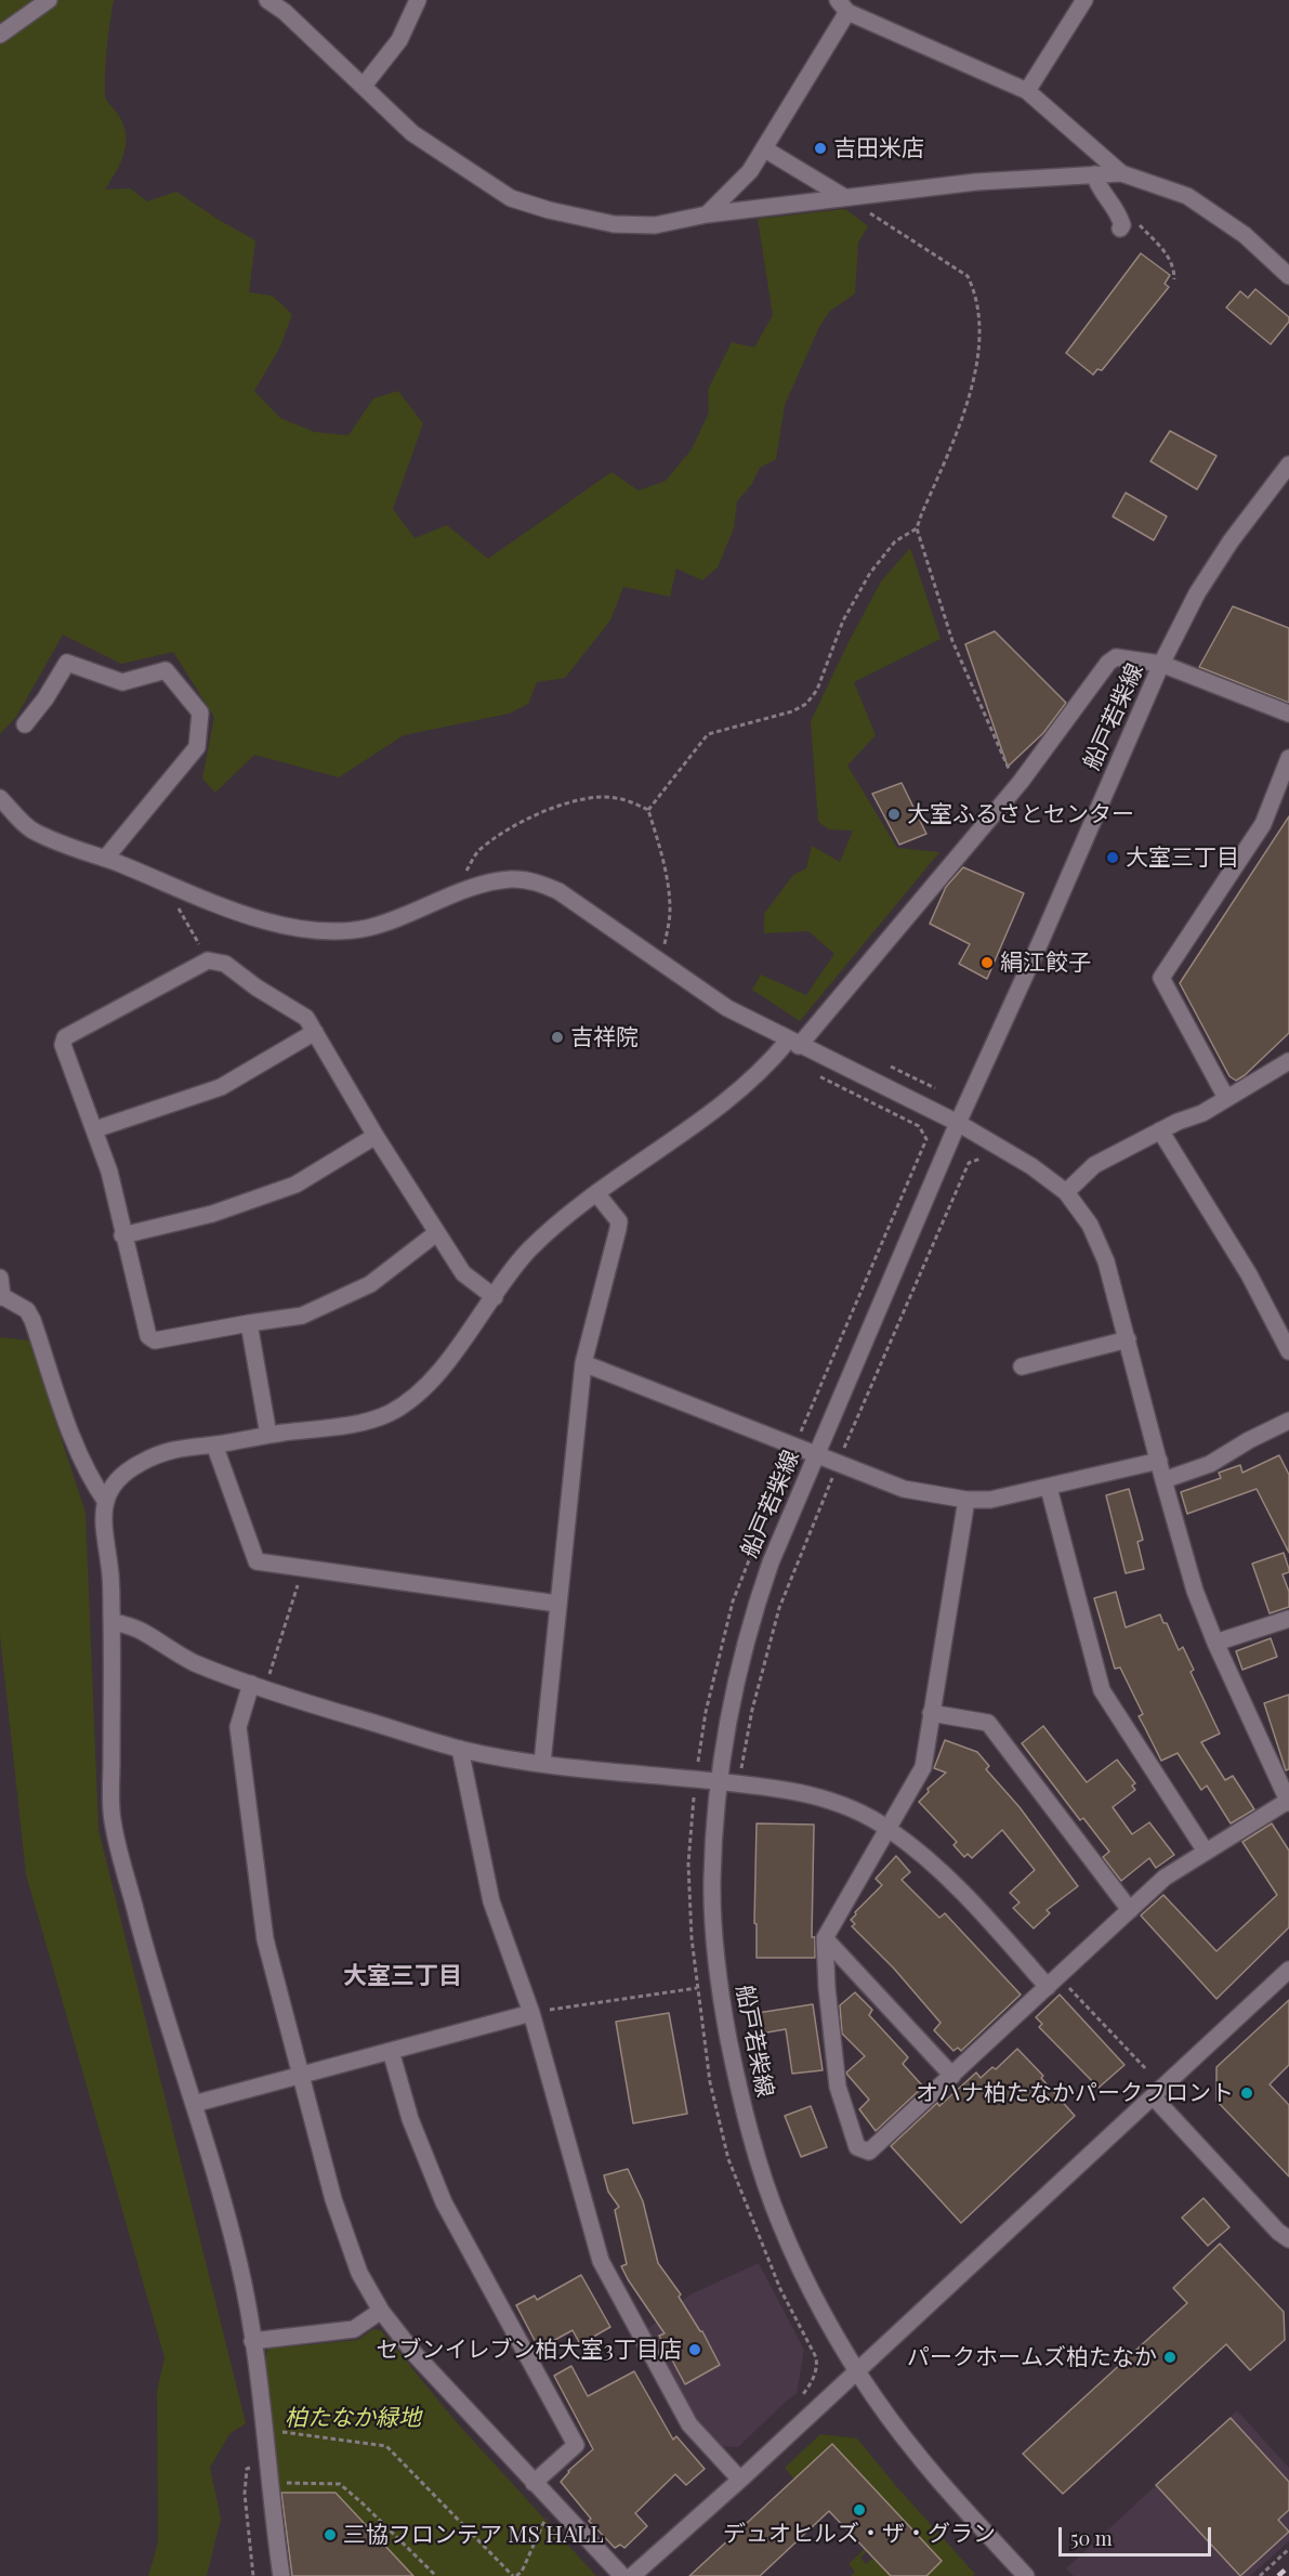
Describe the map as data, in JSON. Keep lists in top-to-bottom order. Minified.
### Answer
{"streets":{"street":["船戸若柴線"]},"districts":["大室三丁目"],"parks":["柏たなか緑地"],"places":["吉田米店","大室ふるさとセンター","大室三丁目","絹江餃子","吉祥院","オハナ柏たなかパークフロント","セブンイレブン柏大室3丁目店","パークホームズ柏たなか","デュオヒルズ・ザ・グラン","三協フロンテア MS HALL"],"scale_bar":"50 m"}
